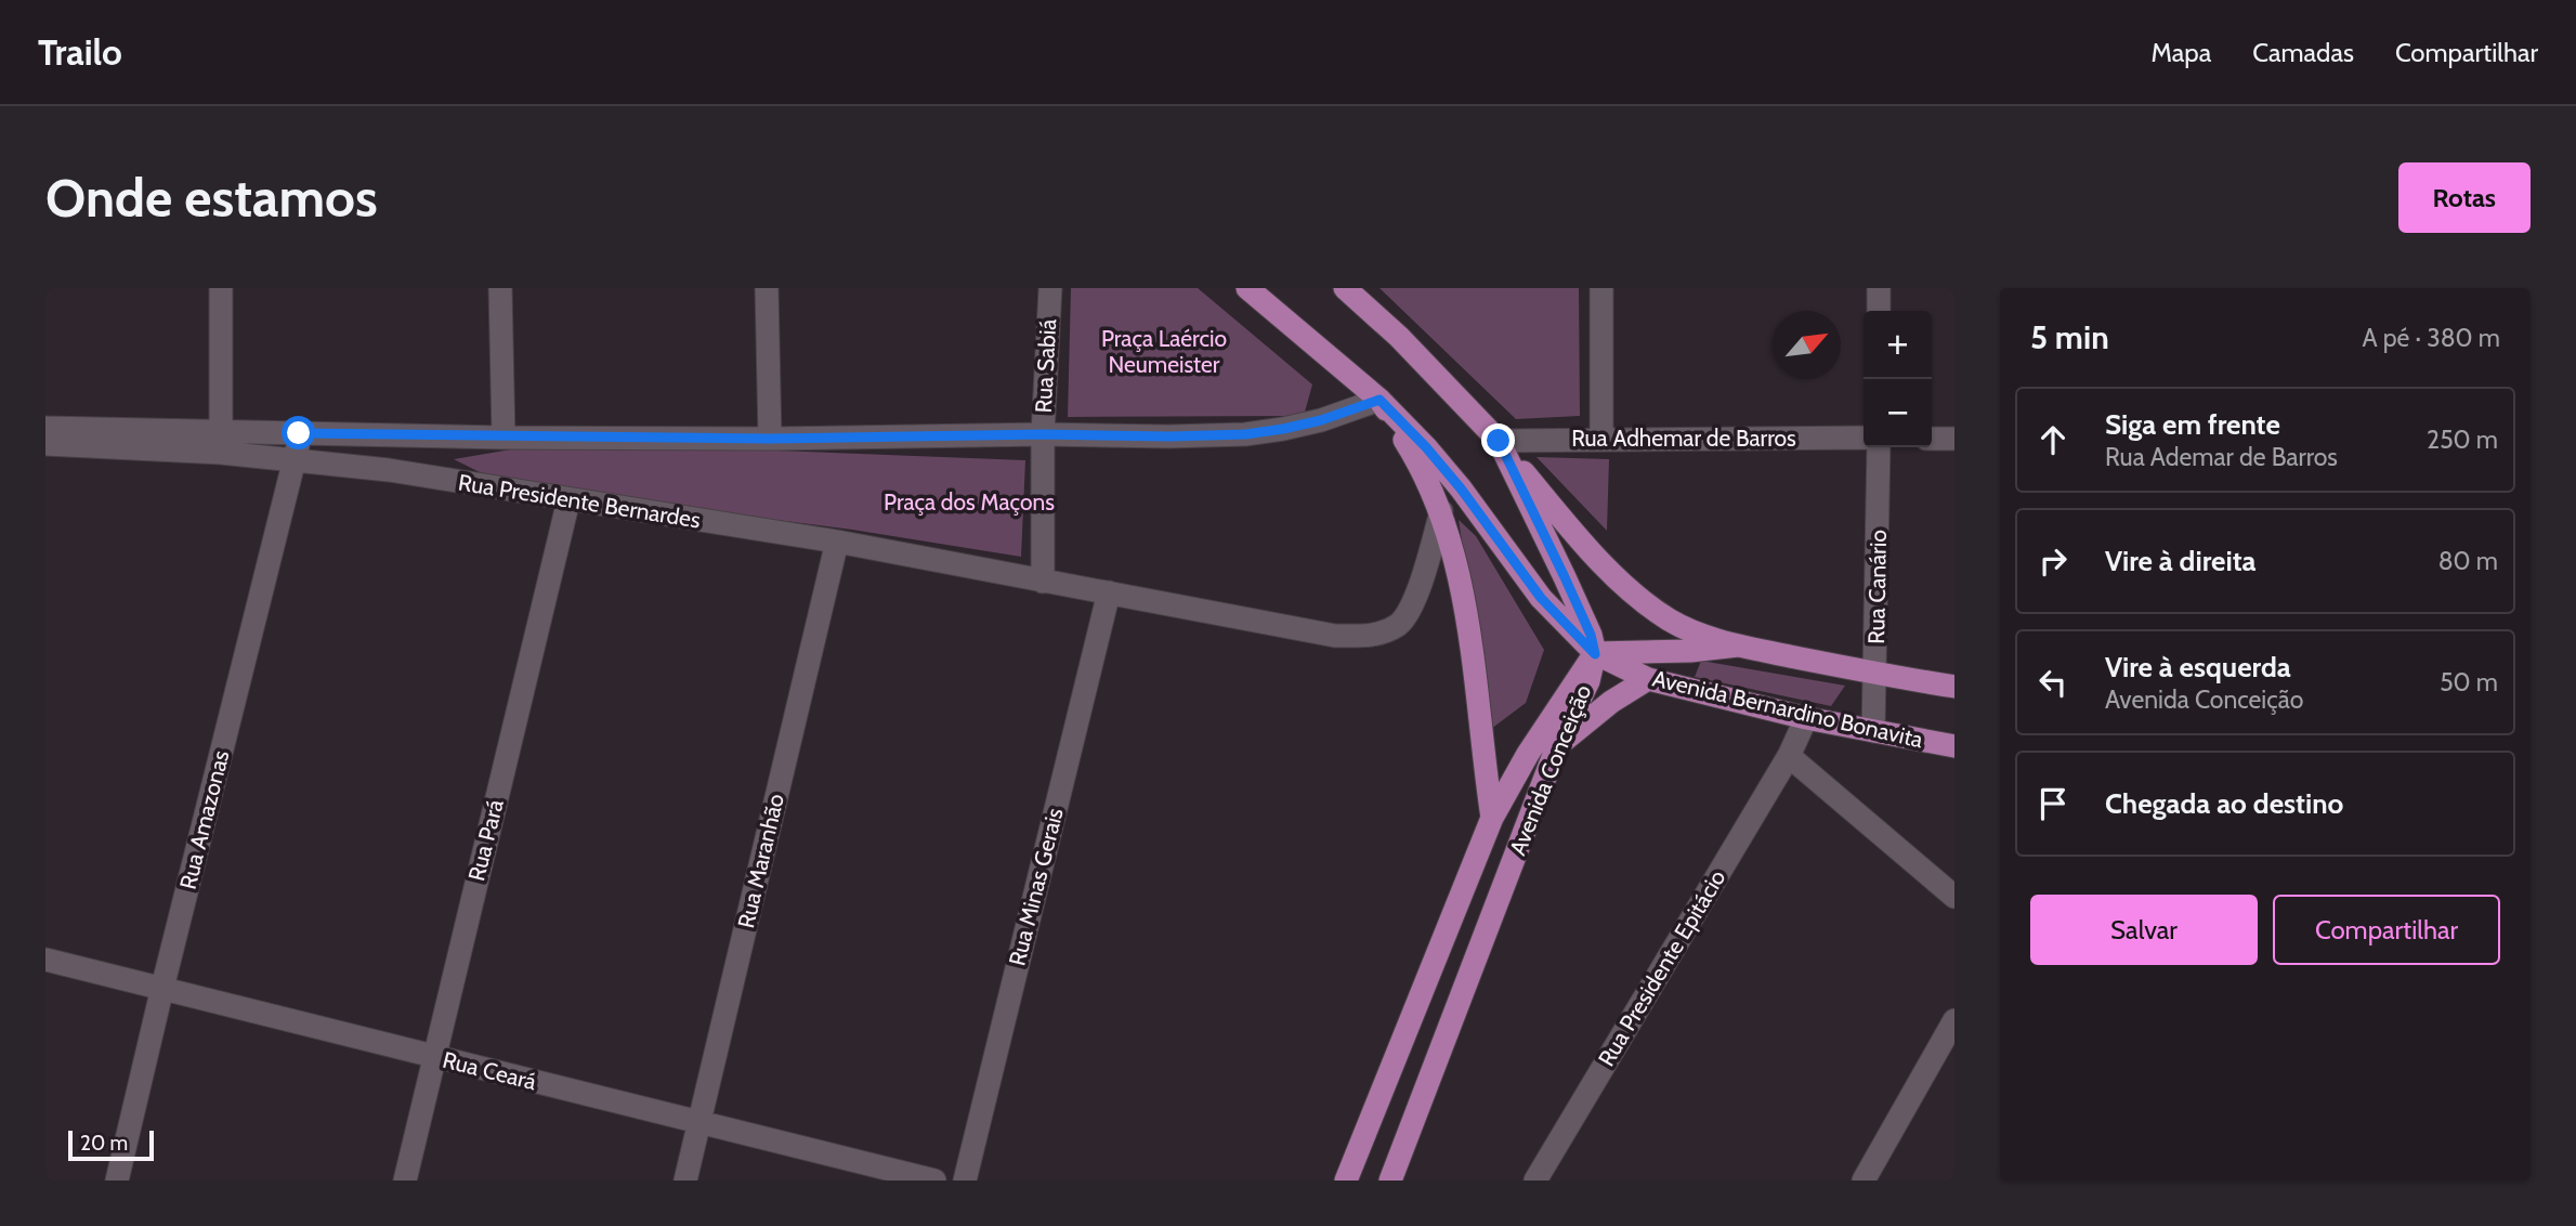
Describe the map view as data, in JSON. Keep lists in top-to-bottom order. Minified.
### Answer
{"streets":{"main road":["Avenida Bernardino Bonavita","Avenida Conceição"],"street":["Rua Sabiá","Rua Adhemar de Barros","Rua Presidente Bernardes","Rua Canário","Rua Amazonas","Rua Pará","Rua Maranhão","Rua Minas Gerais","Rua Presidente Epitácio","Rua Ceará"]},"crossings":[["Rua Sabiá","Rua Presidente Bernardes"],["Rua Adhemar de Barros","Avenida Conceição"],["Rua Presidente Bernardes","Avenida Conceição"],["Rua Presidente Bernardes","Rua Amazonas"],["Rua Presidente Bernardes","Rua Pará"],["Rua Presidente Bernardes","Rua Maranhão"],["Rua Presidente Bernardes","Rua Minas Gerais"],["Rua Canário","Avenida Bernardino Bonavita"],["Avenida Bernardino Bonavita","Avenida Conceição"],["Avenida Bernardino Bonavita","Rua Presidente Epitácio"],["Rua Amazonas","Rua Ceará"],["Rua Pará","Rua Ceará"],["Rua Maranhão","Rua Ceará"]],"parks":["Praça Laércio Neumeister","Praça dos Maçons"],"scale_bar":"20 m","north":"top right","page":{"header":"Trailo","nav":["Mapa","Camadas","Compartilhar"],"buttons":["Rotas",["Salvar","Compartilhar"]],"title":"Onde estamos","heading":["5 min","A pé · 380 m"],"map_buttons":["+","−"],"list":[["Siga em frente","Rua Ademar de Barros","250 m"],["Vire à direita","80 m"],["Vire à esquerda","Avenida Conceição","50 m"],"Chegada ao destino"],"scale":"20 m"}}
